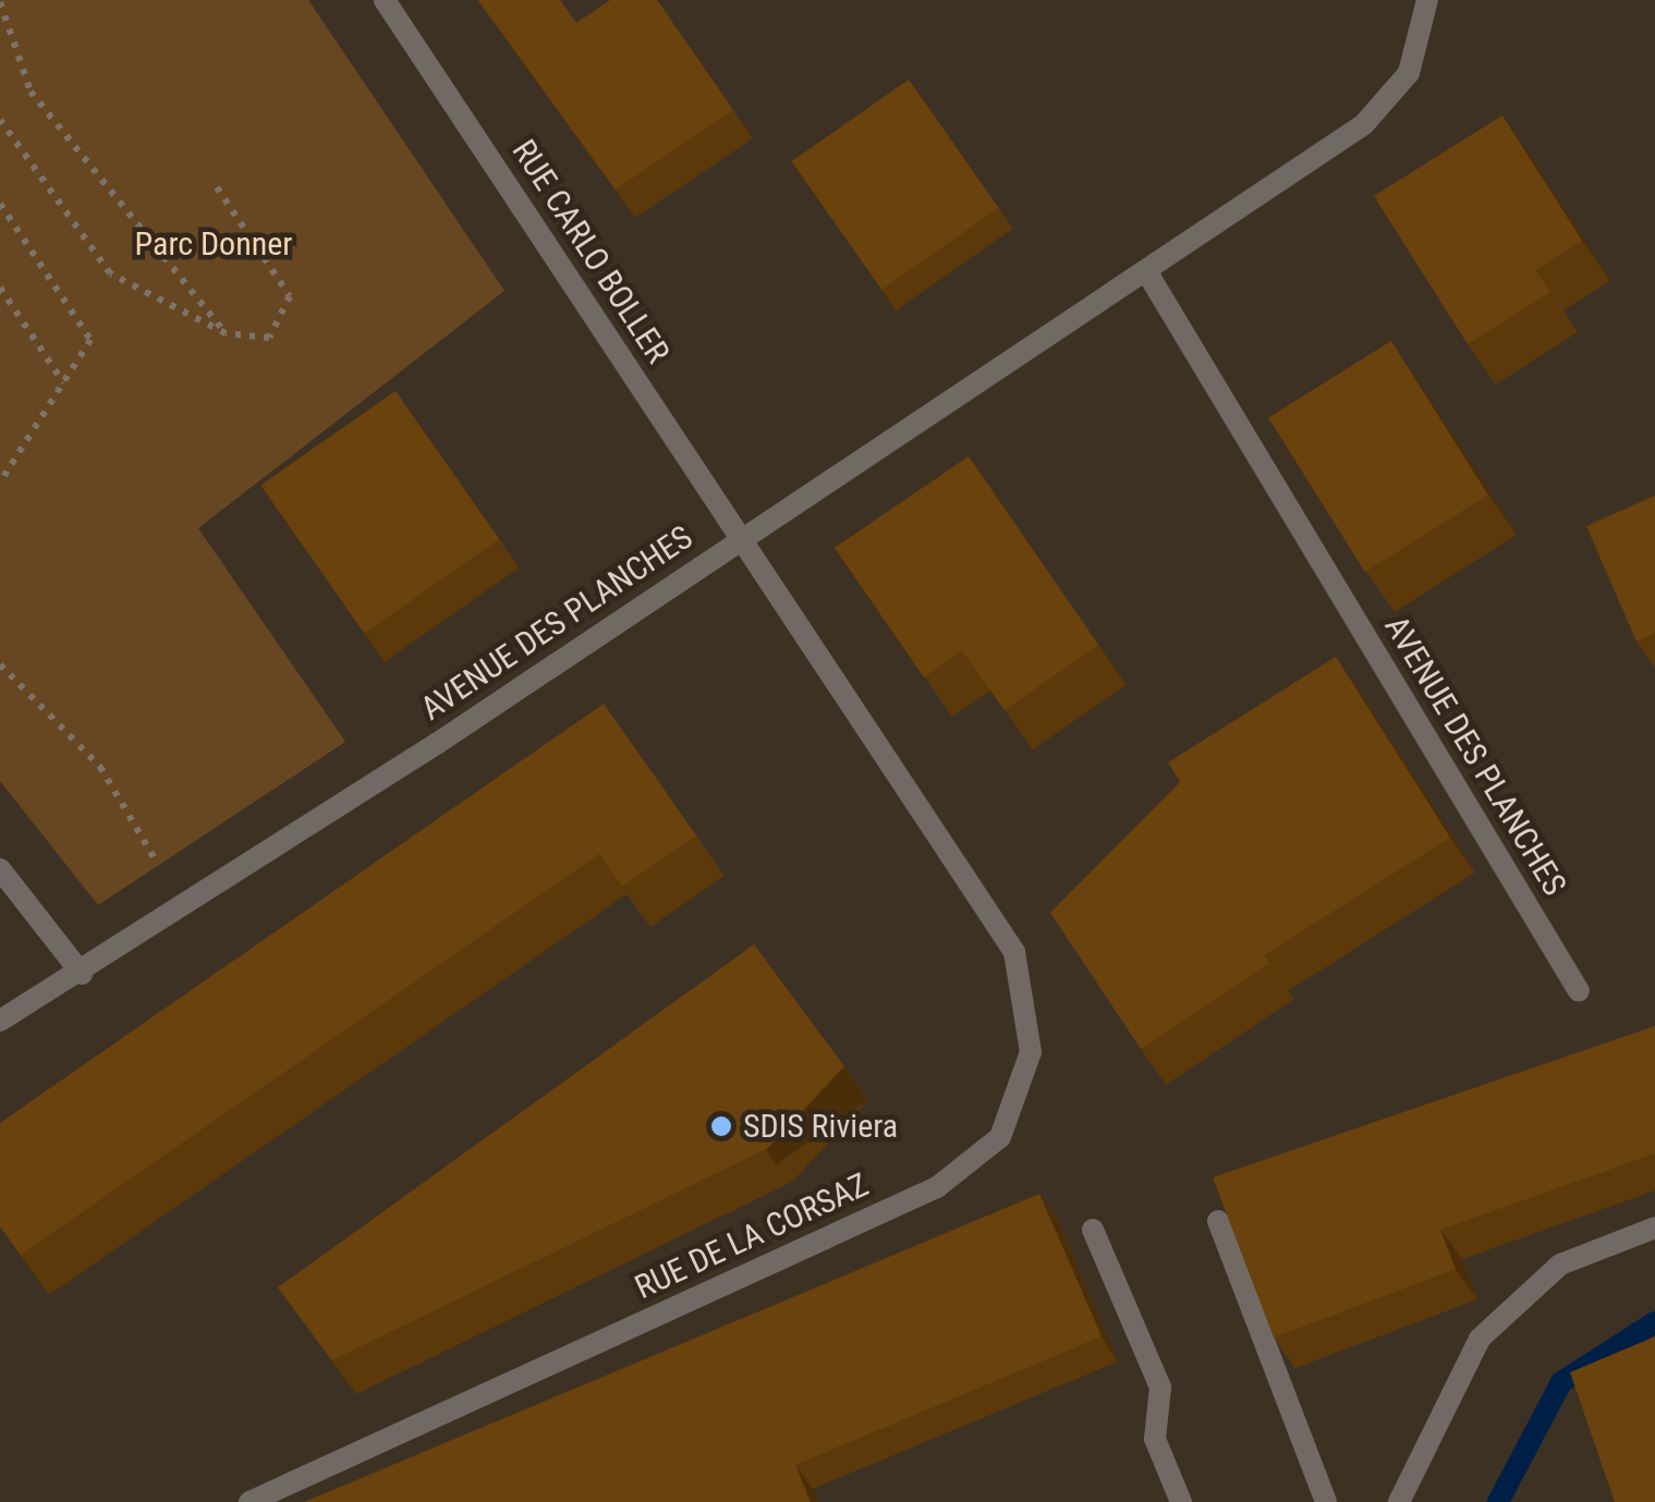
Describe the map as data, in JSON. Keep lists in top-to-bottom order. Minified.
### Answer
{"streets":{"street":["RUE CARLO BOLLER","AVENUE DES PLANCHES","RUE DE LA CORSAZ"]},"crossings":[["RUE CARLO BOLLER","AVENUE DES PLANCHES"],["RUE CARLO BOLLER","RUE DE LA CORSAZ"],["AVENUE DES PLANCHES","RUE DE LA CORSAZ"]],"parks":["Parc Donner"],"places":["SDIS Riviera"]}
